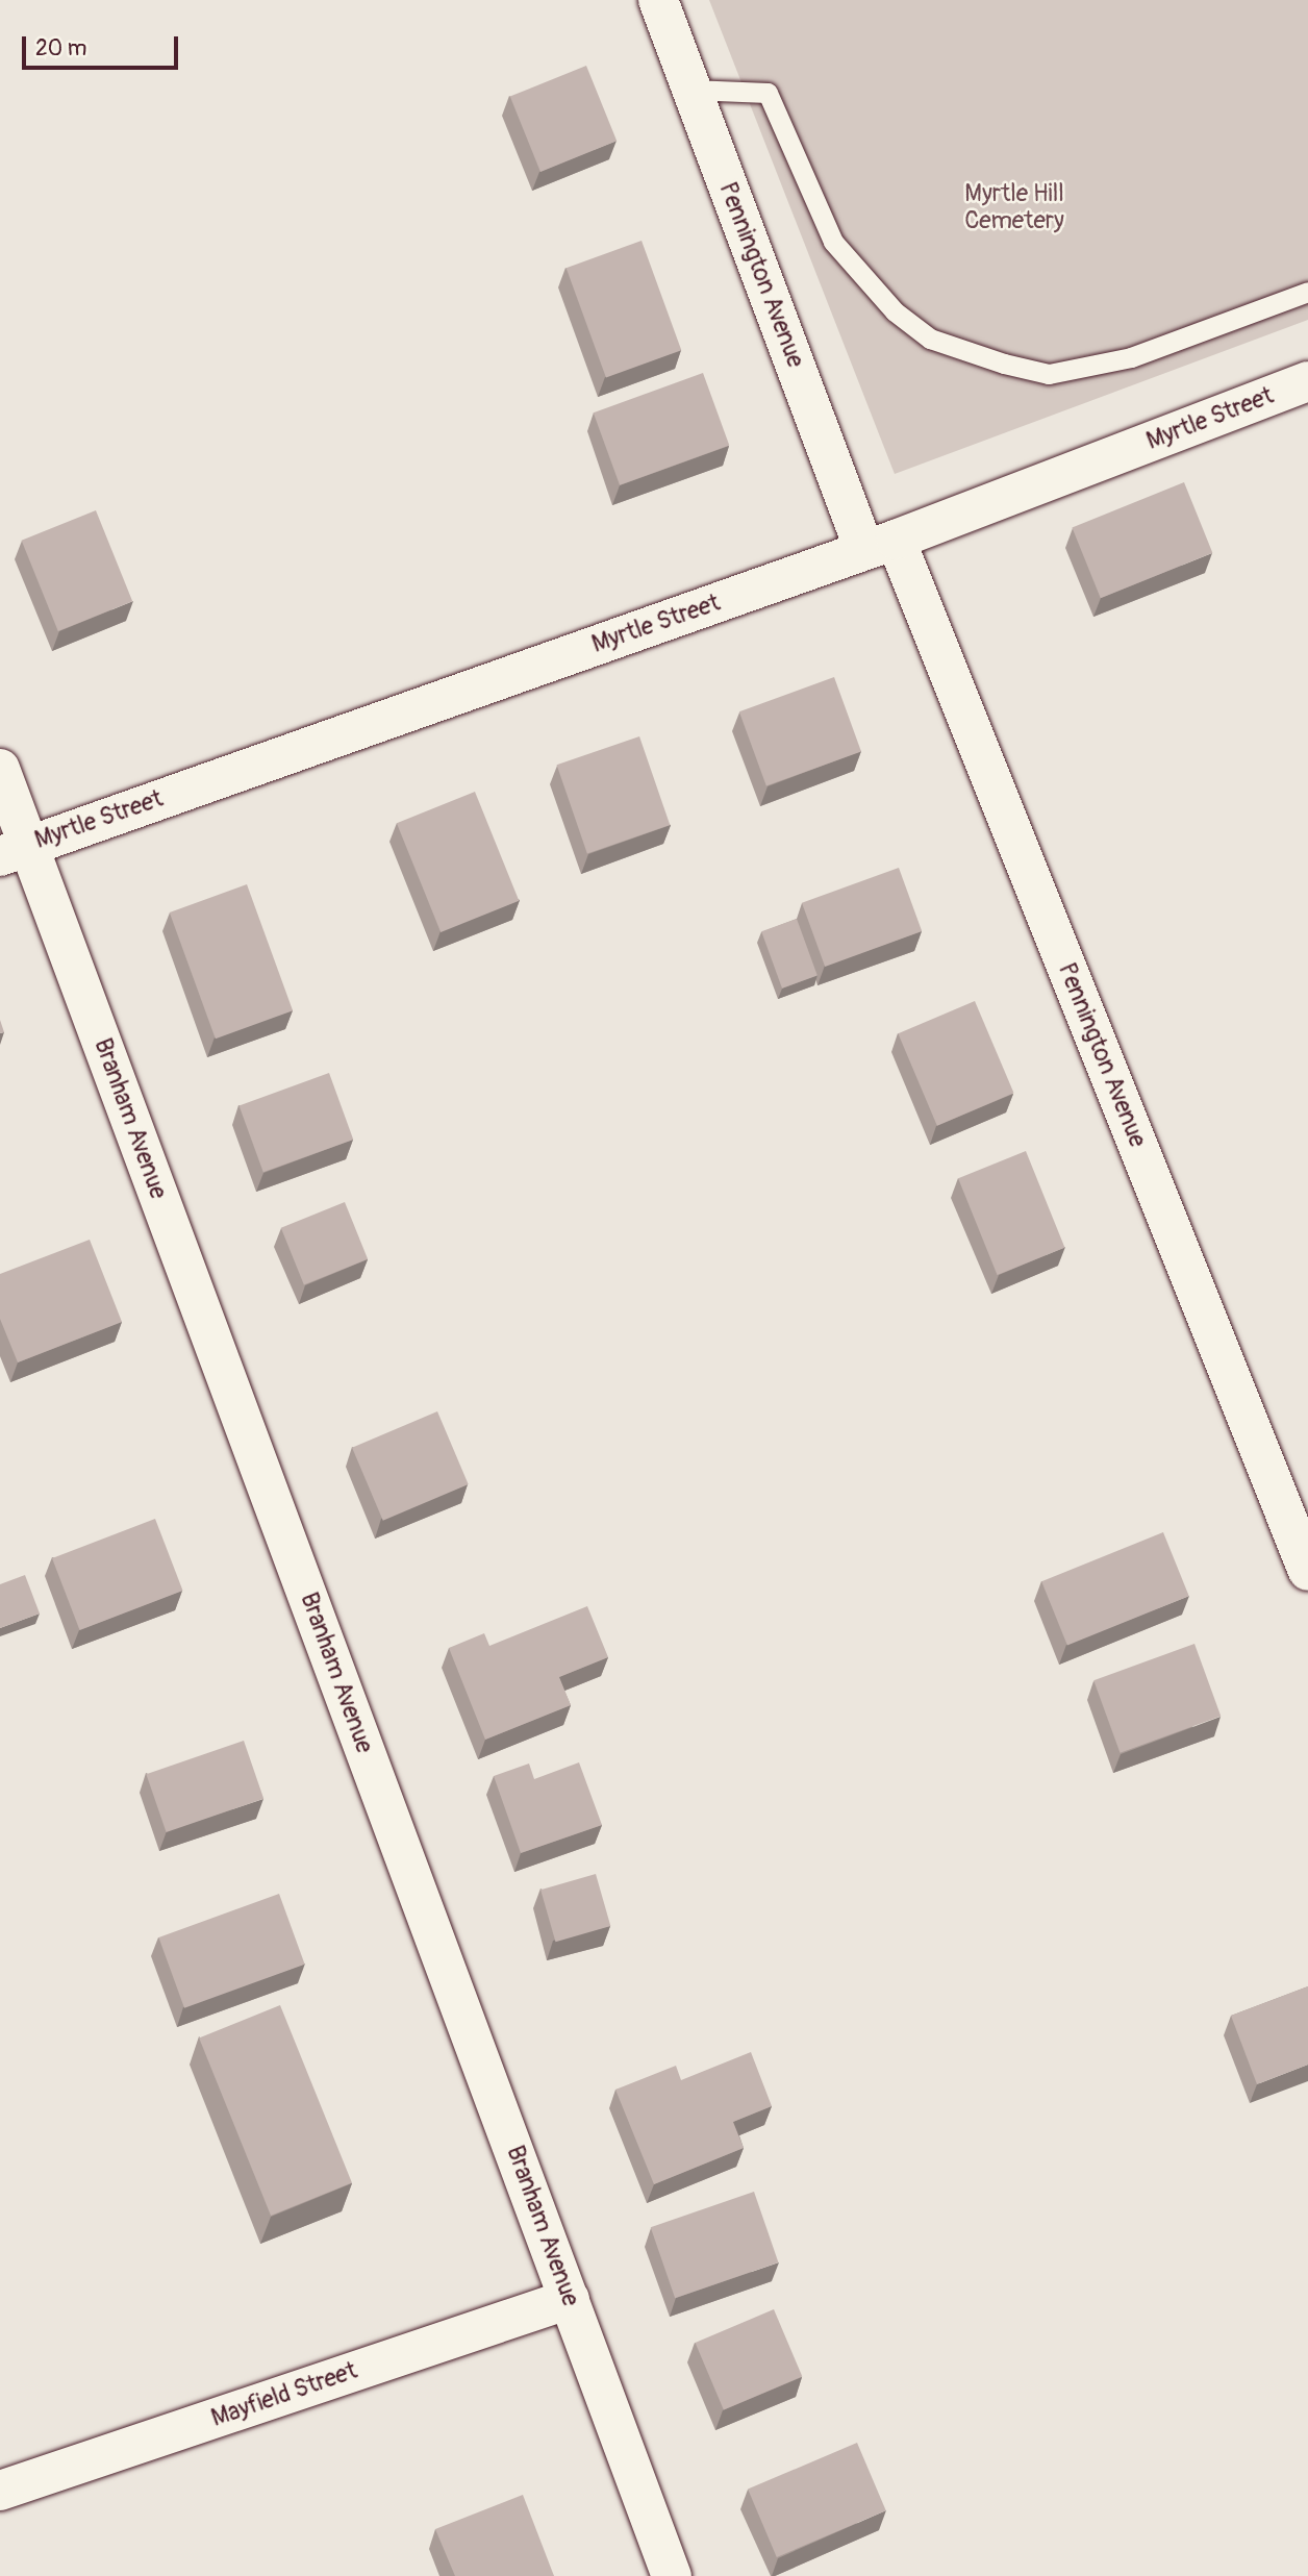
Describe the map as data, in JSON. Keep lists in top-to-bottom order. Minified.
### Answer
{"streets":{"street":["Pennington Avenue","Myrtle Street","Branham Avenue","Mayfield Street"]},"crossings":[["Pennington Avenue","Myrtle Street"],["Myrtle Street","Branham Avenue"],["Branham Avenue","Mayfield Street"]],"parks":["Myrtle Hill Cemetery"],"scale_bar":"20 m"}
